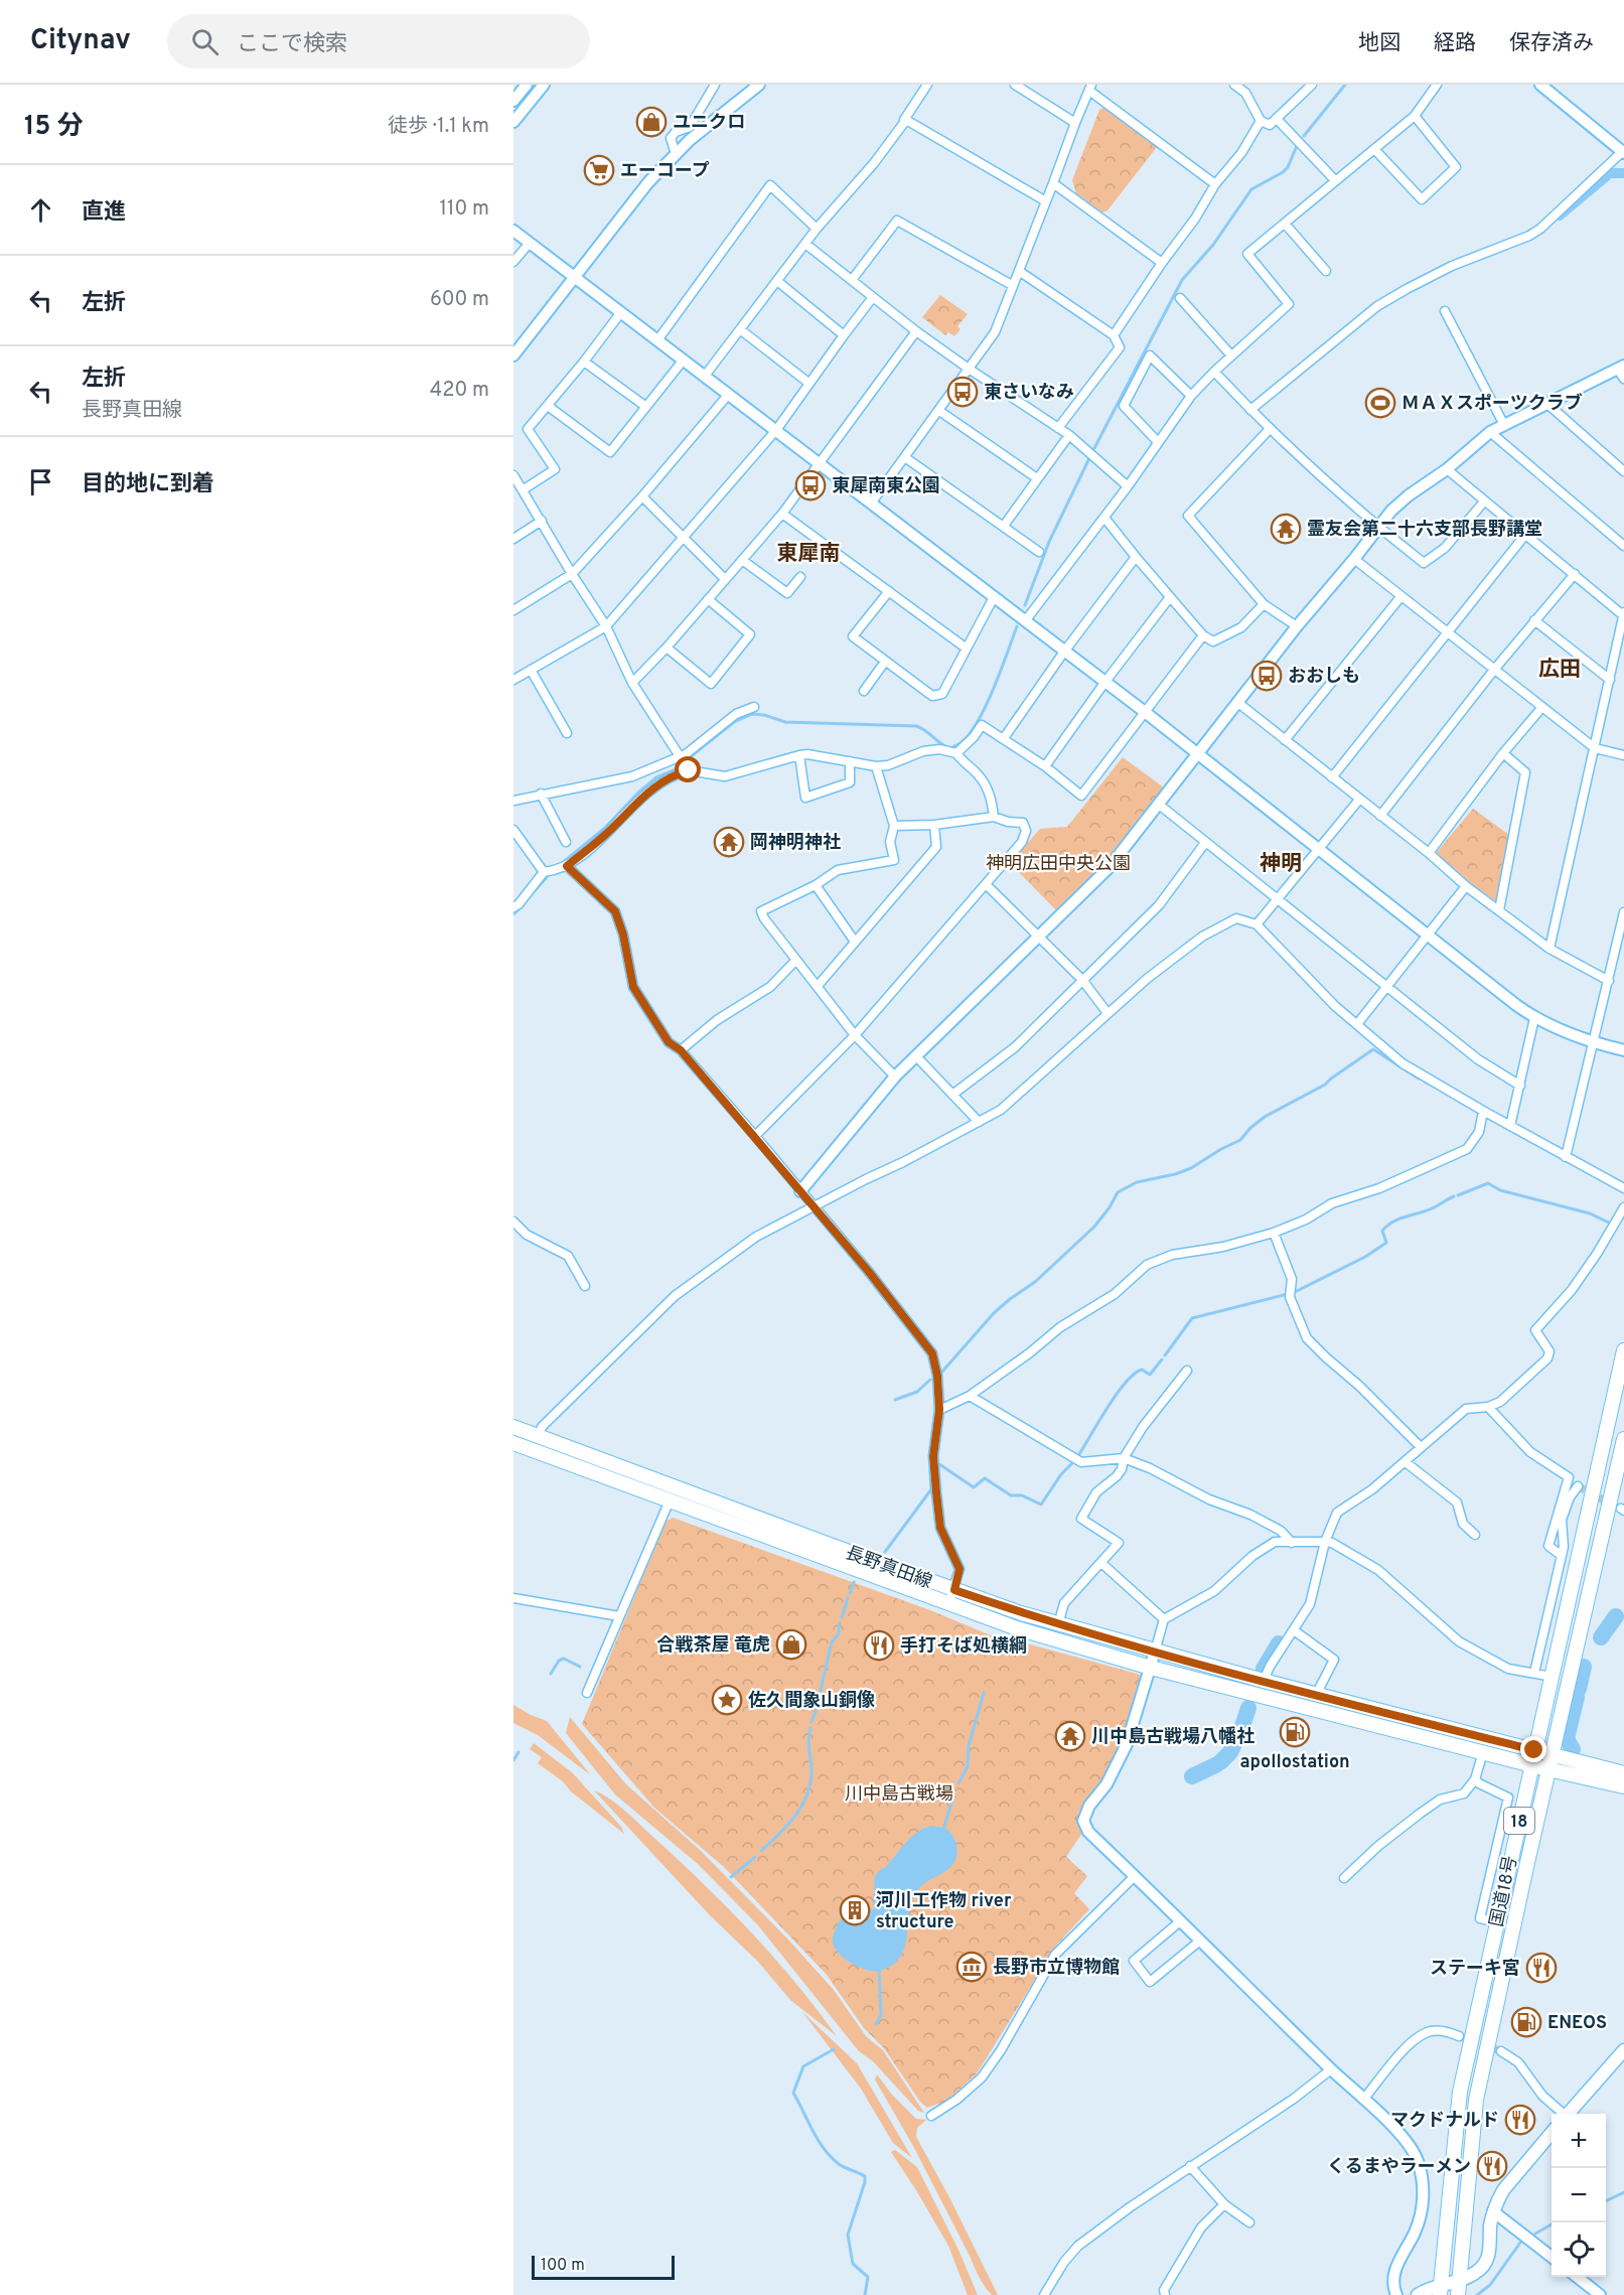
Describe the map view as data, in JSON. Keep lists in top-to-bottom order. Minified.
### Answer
{"streets":{"main road":["長野真田線","18","国道18号"]},"crossings":[["長野真田線","国道18号"]],"districts":["東犀南","広田","神明"],"parks":["神明広田中央公園","川中島古戦場"],"places":{"shop":["ユニクロ","合戦茶屋 竜虎"],"supermarket":["エーコープ"],"bus stop":["東さいなみ","東犀南東公園","おおしも"],"sports":["ＭＡＸスポーツクラブ"],"temple":["霊友会第二十六支部長野講堂","岡神明神社","川中島古戦場八幡社"],"restaurant":["手打そば処横綱","ステーキ宮","マクドナルド","くるまやラーメン"],"place":["佐久間象山銅像"],"fuel station":["apollostation","ENEOS"],"building":["河川工作物 river structure"],"museum":["長野市立博物館"]},"scale_bar":"100 m","page":{"header":"Citynav","search":"ここで検索","nav":["地図","経路","保存済み"],"heading":["15 分","徒歩 · 1.1 km"],"list":[["直進","110 m"],["左折","600 m"],["左折","長野真田線","420 m"],"目的地に到着"],"map_buttons":["+","−"],"scale":"100 m"}}
